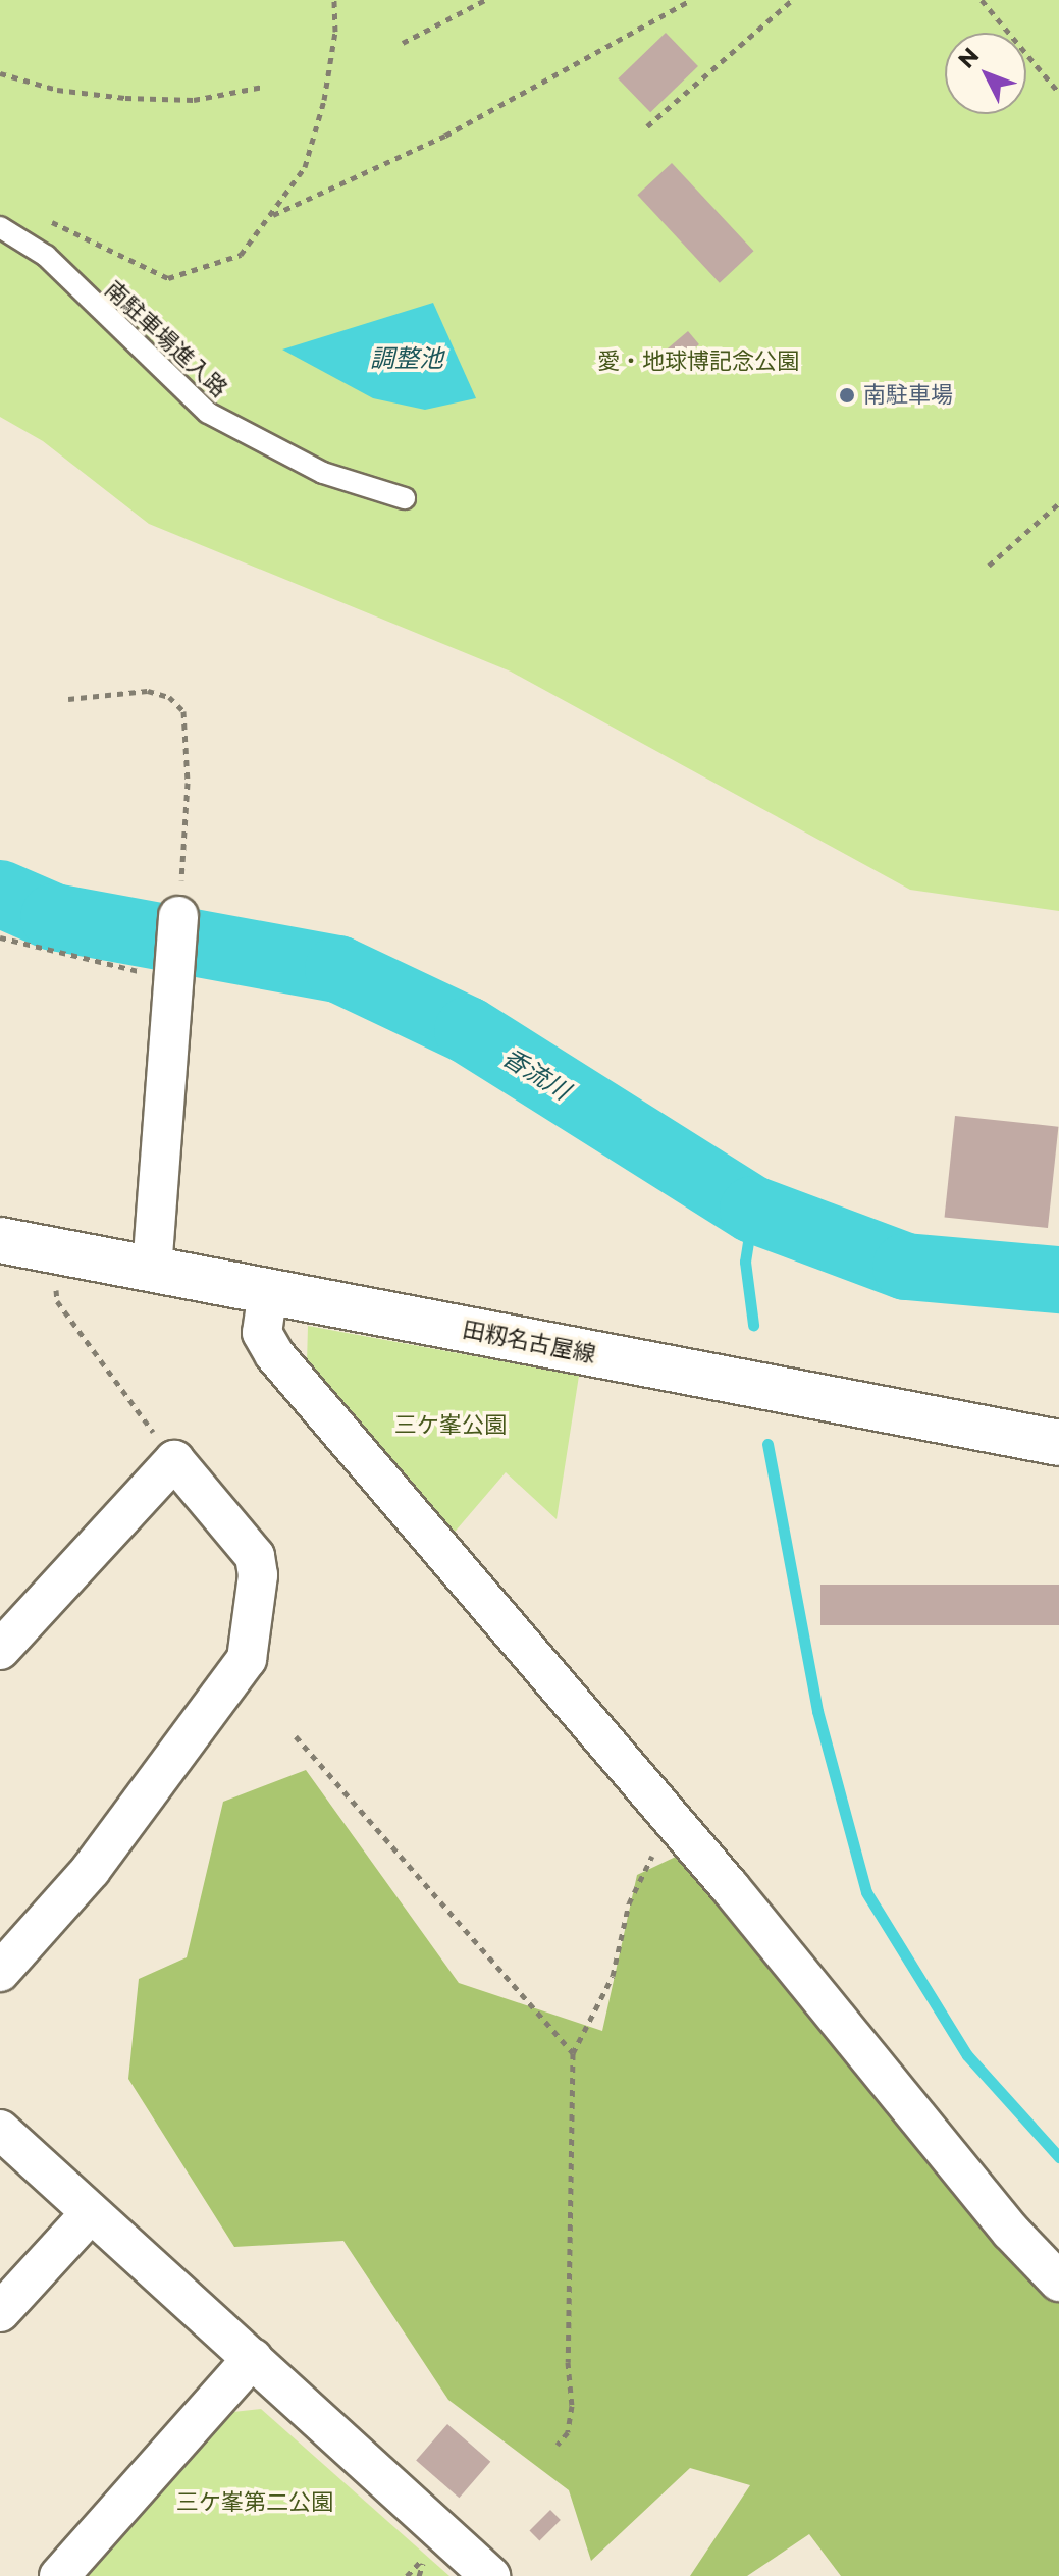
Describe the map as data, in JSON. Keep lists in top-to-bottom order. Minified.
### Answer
{"streets":{"main road":["田籾名古屋線"],"lane":["南駐車場進入路"]},"water":["調整池","香流川"],"parks":["愛・地球博記念公園","三ケ峯公園","三ケ峯第二公園"],"places":["南駐車場"],"north":"top left"}
